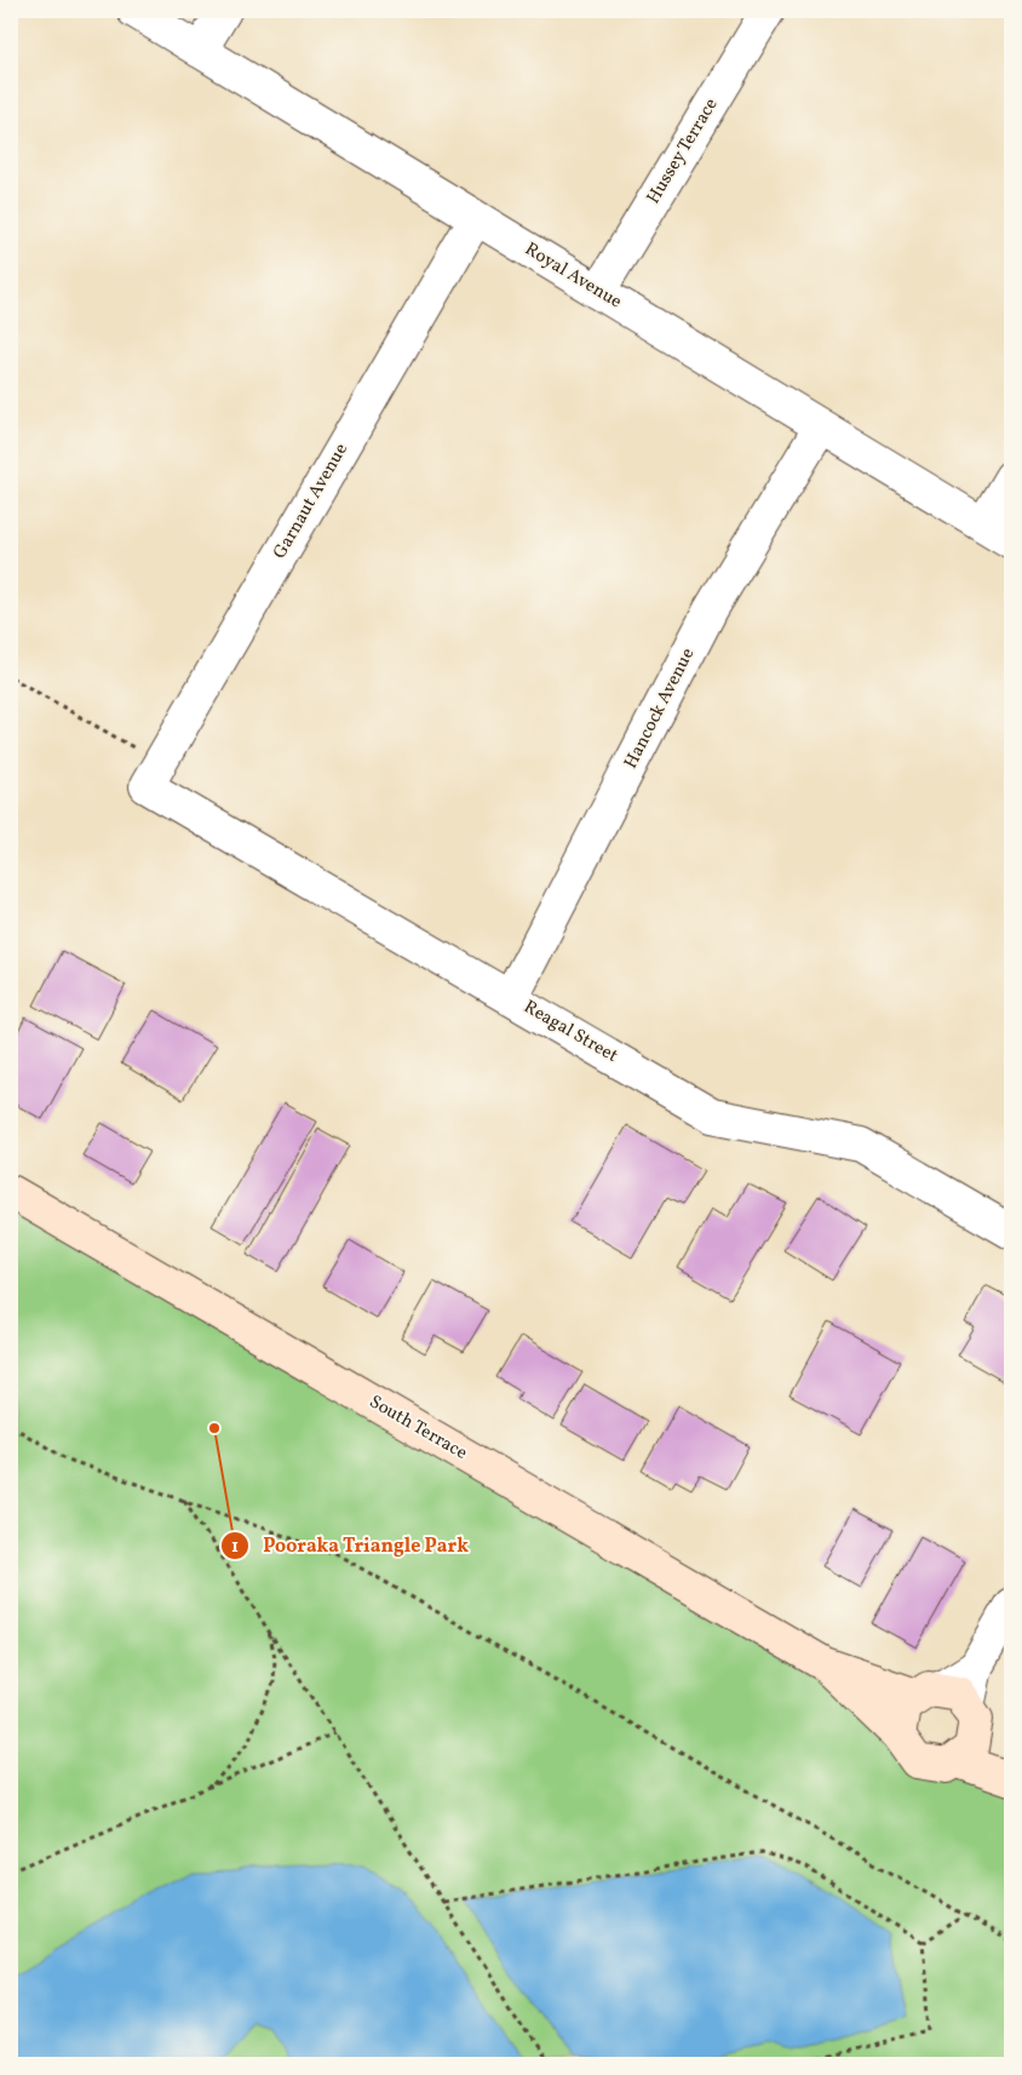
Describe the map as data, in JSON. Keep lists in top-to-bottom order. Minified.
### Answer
{"streets":{"street":["Hussey Terrace","Royal Avenue","Garnaut Avenue","Hancock Avenue","Reagal Street","South Terrace"]},"crossings":[["Hussey Terrace","Royal Avenue"],["Royal Avenue","Garnaut Avenue"],["Royal Avenue","Hancock Avenue"],["Garnaut Avenue","Reagal Street"],["Hancock Avenue","Reagal Street"]],"places":["Pooraka Triangle Park"]}
